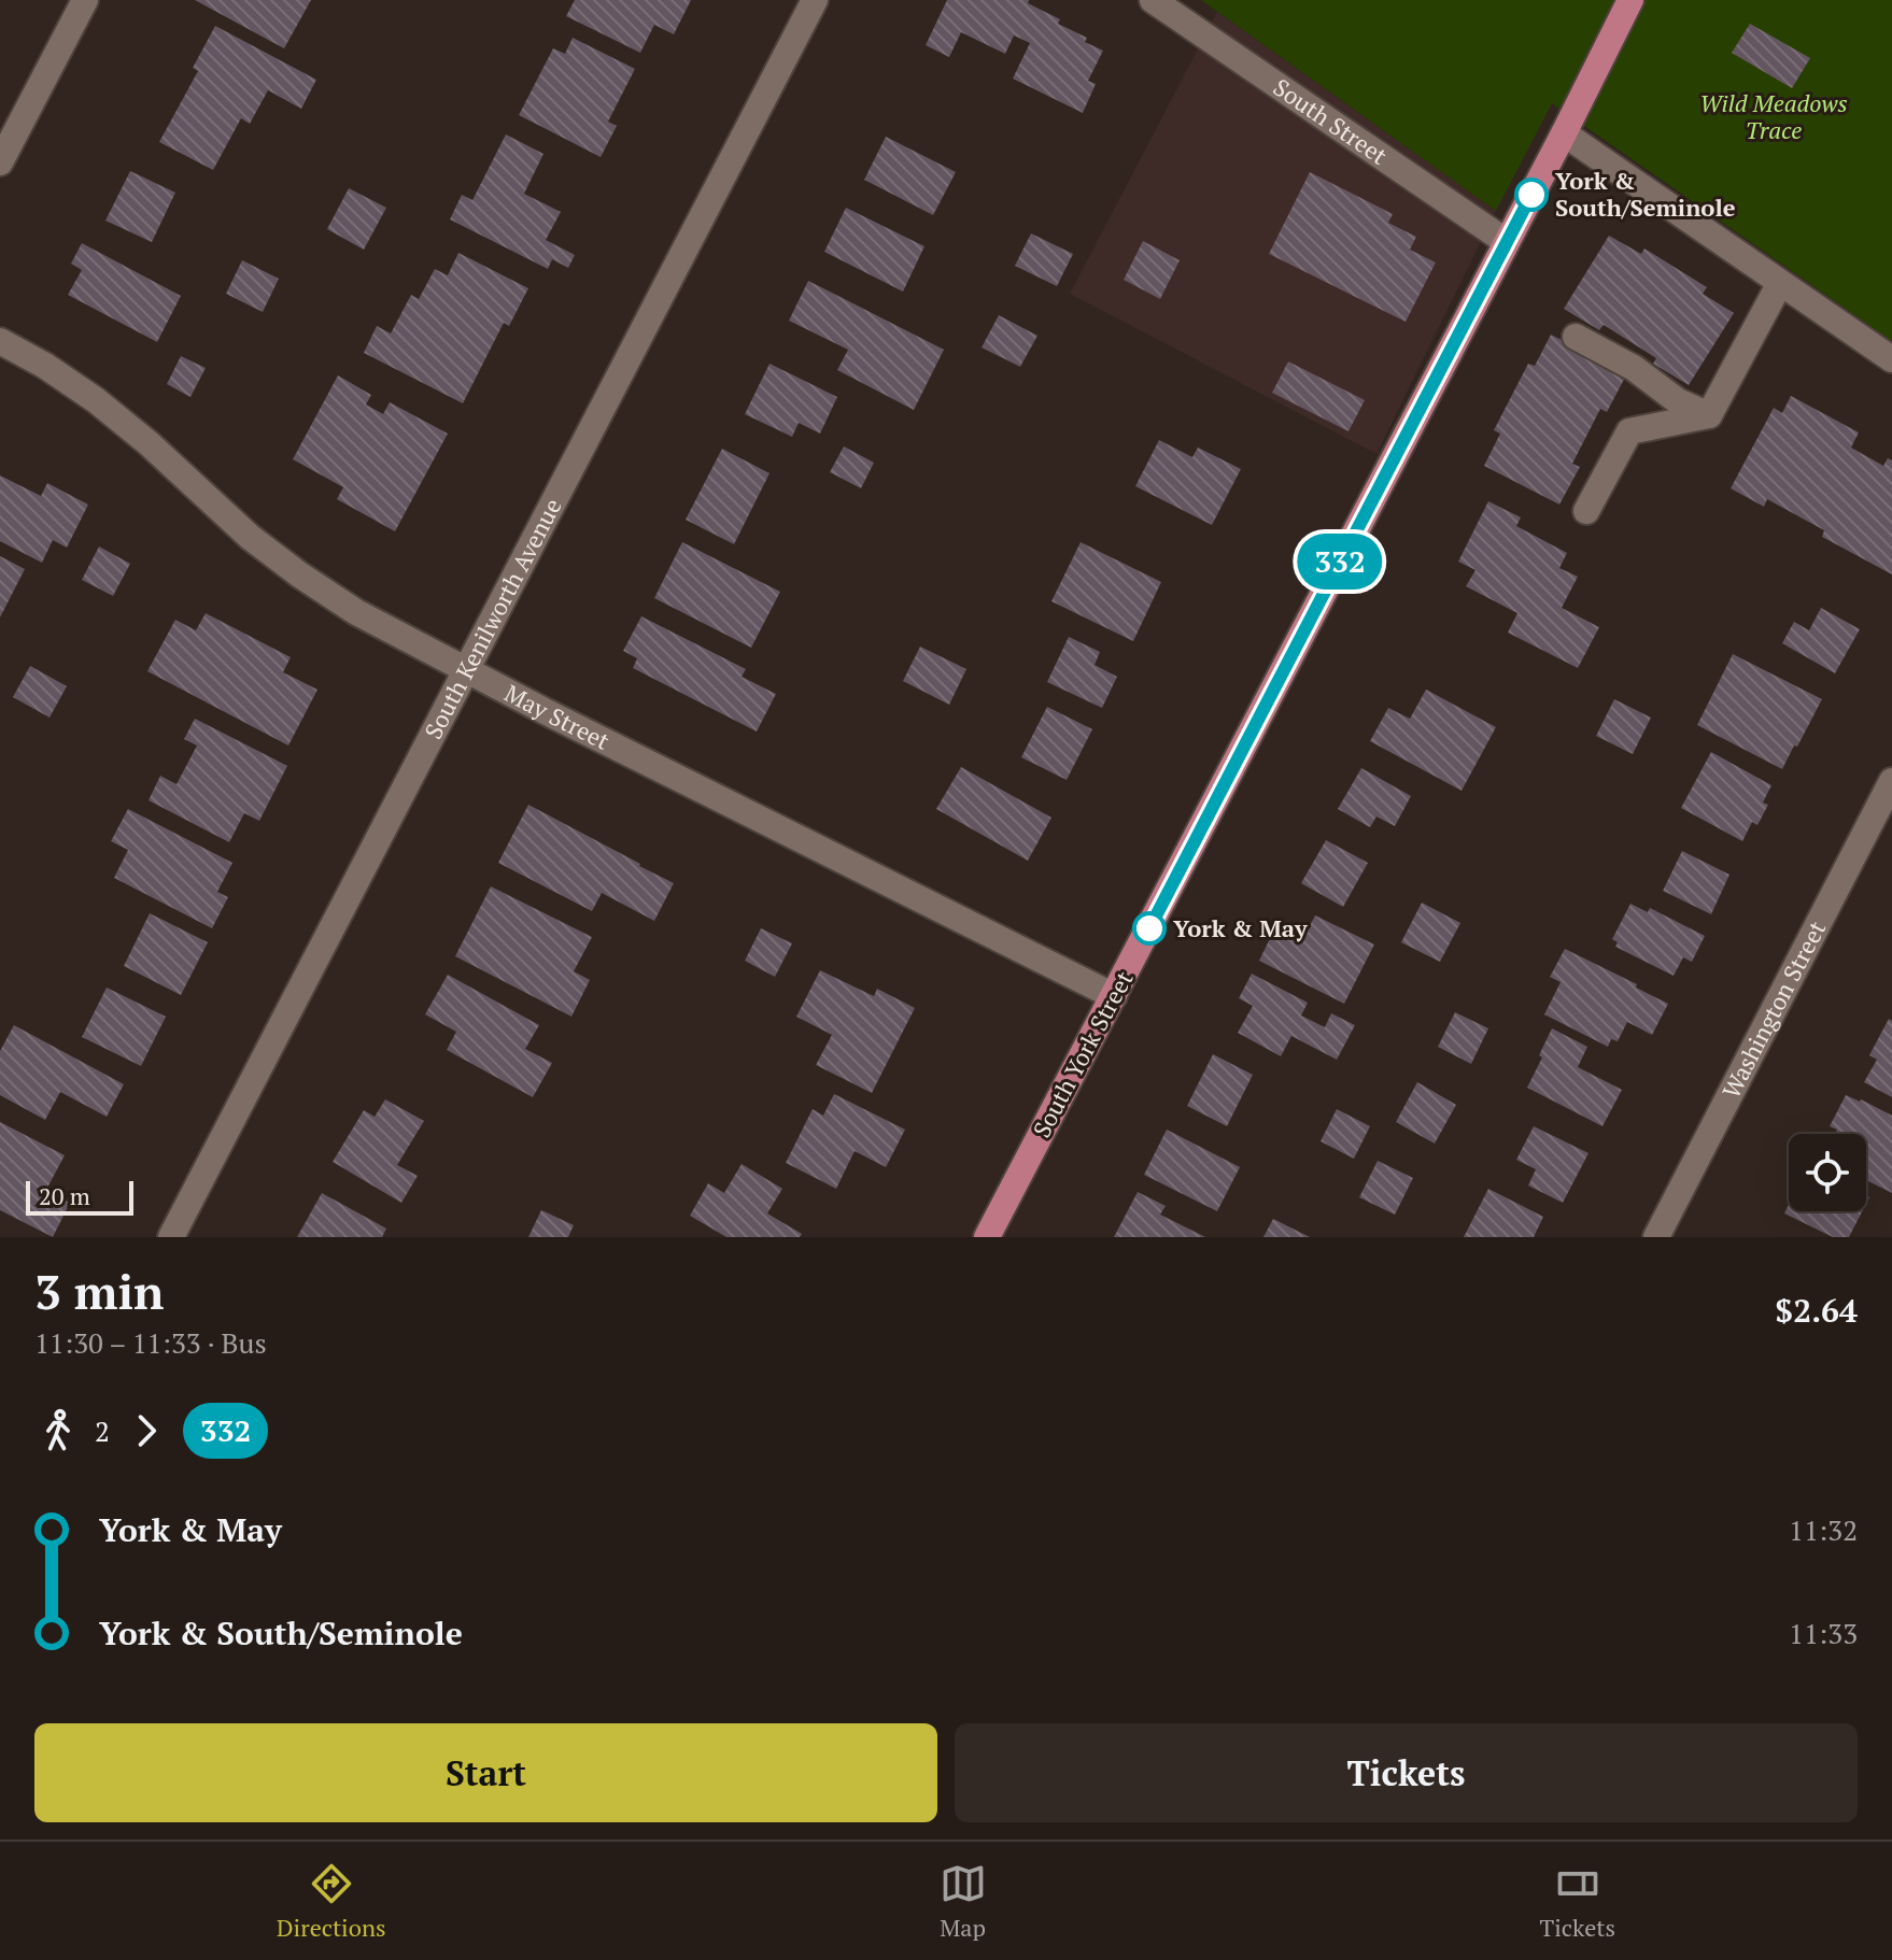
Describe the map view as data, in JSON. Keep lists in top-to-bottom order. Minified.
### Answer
{"streets":{"main road":["South York Street"],"street":["South Street","South Kenilworth Avenue","May Street","Washington Street"]},"crossings":[["South Street","South York Street"],["South Kenilworth Avenue","May Street"],["May Street","South York Street"]],"parks":["Wild Meadows Trace"],"places":["York & South/Seminole","York & May"],"lines":["bus line 332"],"scale_bar":"20 m","page":{"on_map":"332","scale":"20 m","heading":["3 min","11:30 – 11:33 · Bus","$2.64"],"legs":["2","332"],"list":[{"name":"York & May","value":"11:32"},{"name":"York & South/Seminole","value":"11:33"}],"buttons":["Start","Tickets"],"tabs":["Directions","Map","Tickets"]}}
